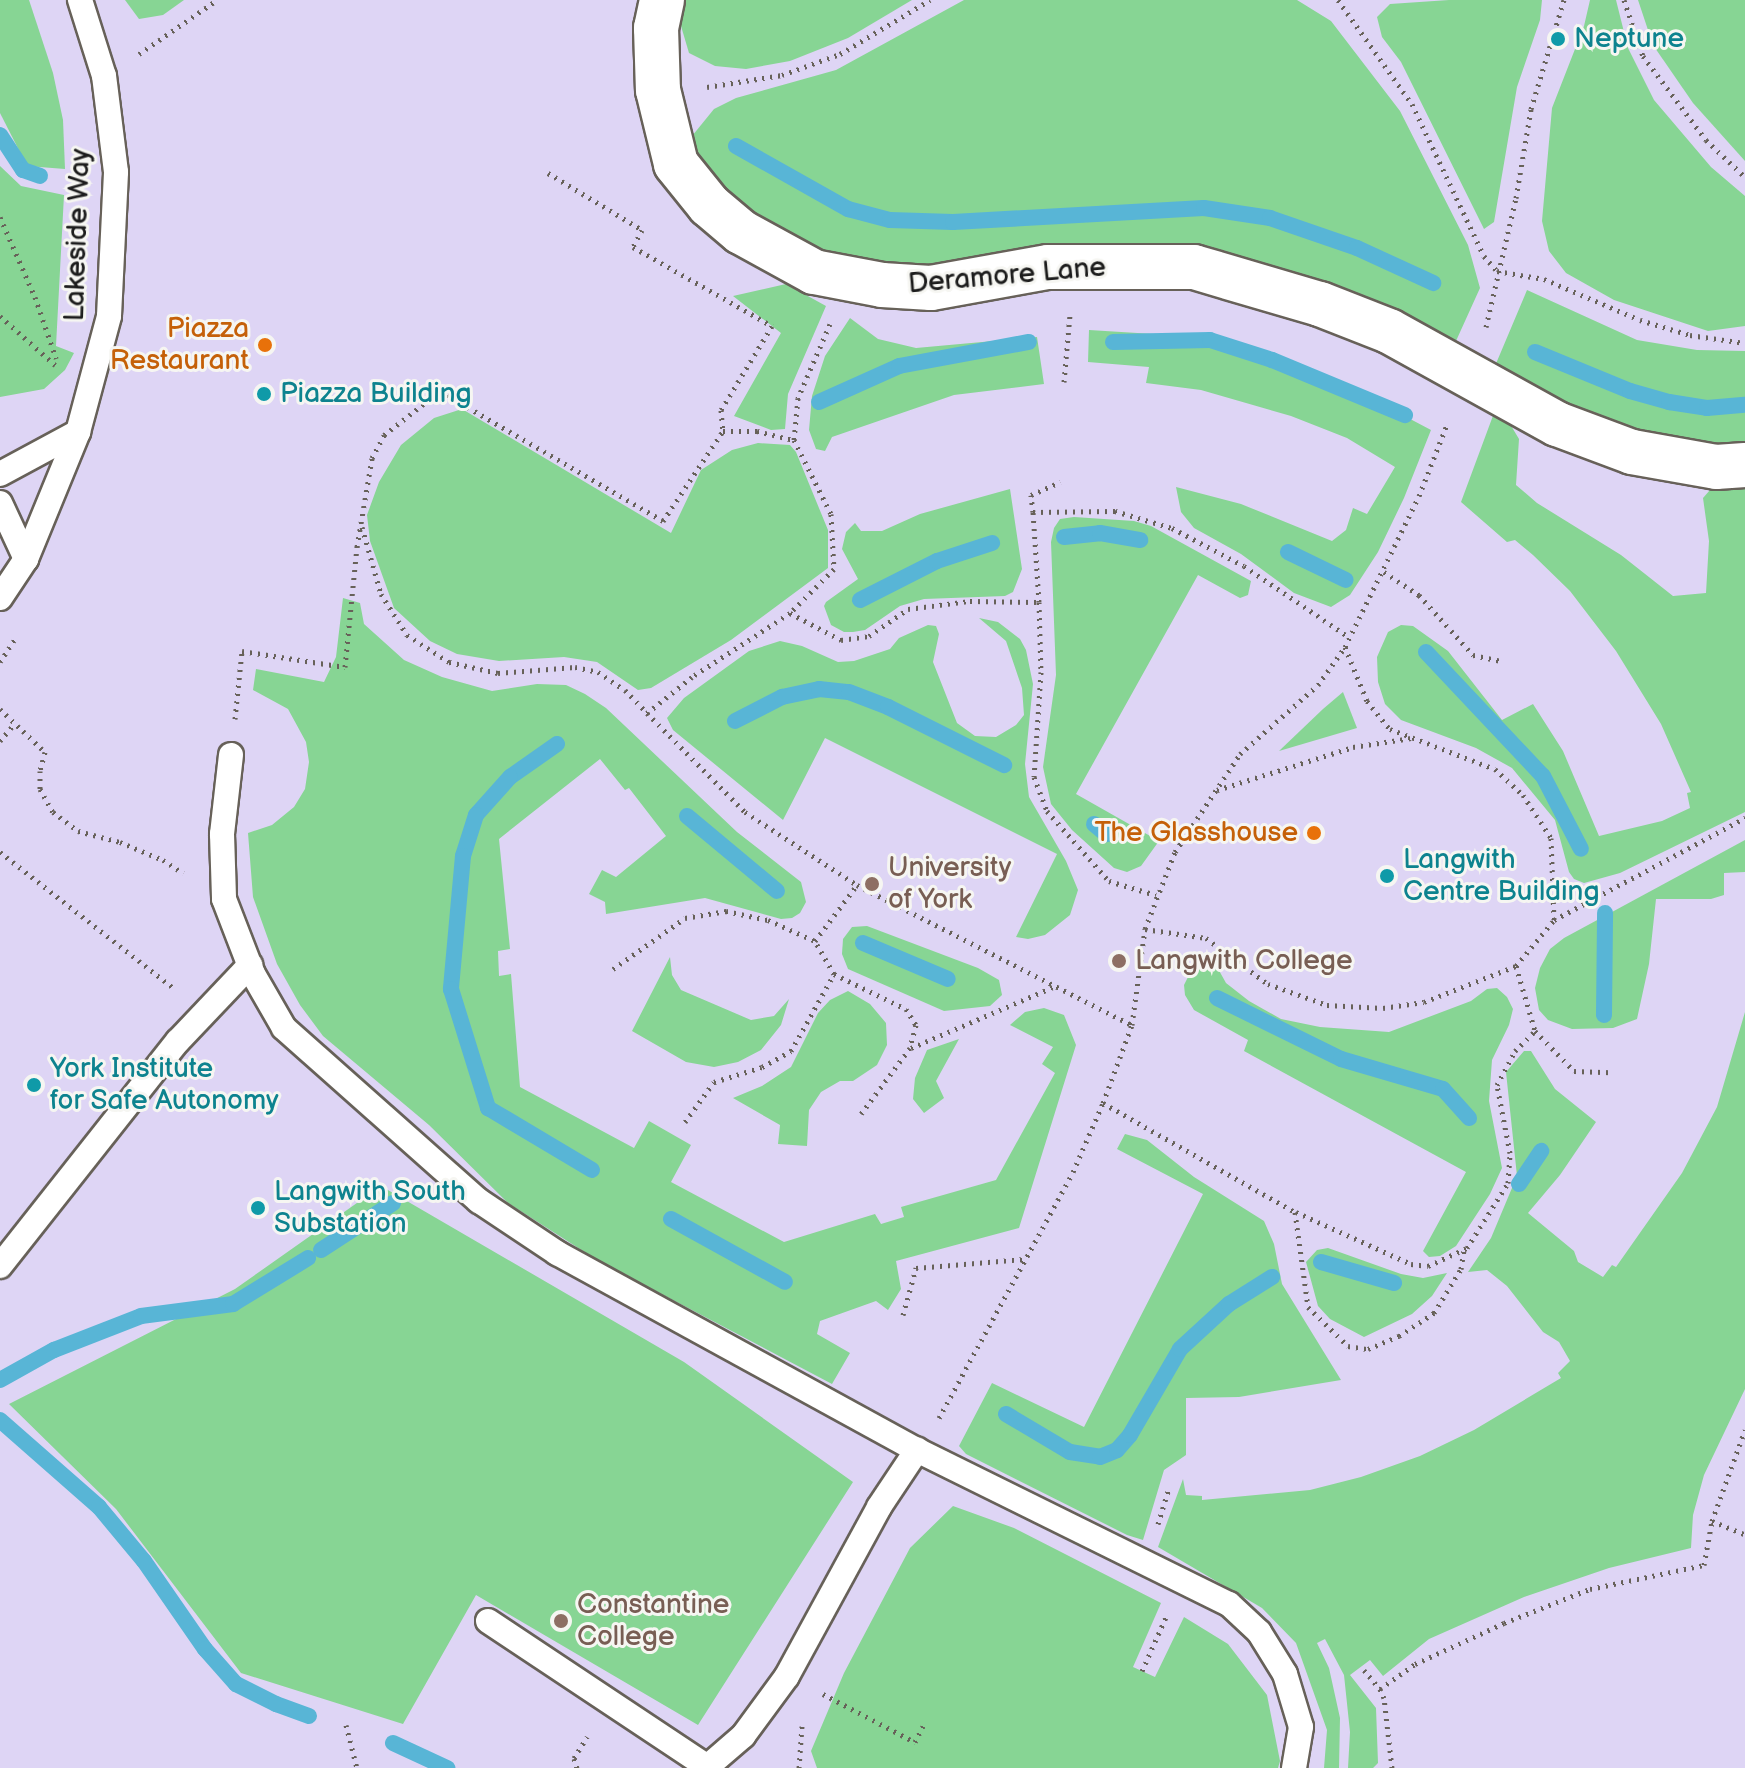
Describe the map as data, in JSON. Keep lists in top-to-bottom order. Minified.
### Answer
{"streets":{"street":["Deramore Lane"],"lane":["Lakeside Way"]},"places":["Neptune","Piazza Restaurant","Piazza Building","The Glasshouse","Langwith Centre Building","University of York","Langwith College","York Institute for Safe Autonomy","Langwith South Substation","Constantine College"]}
